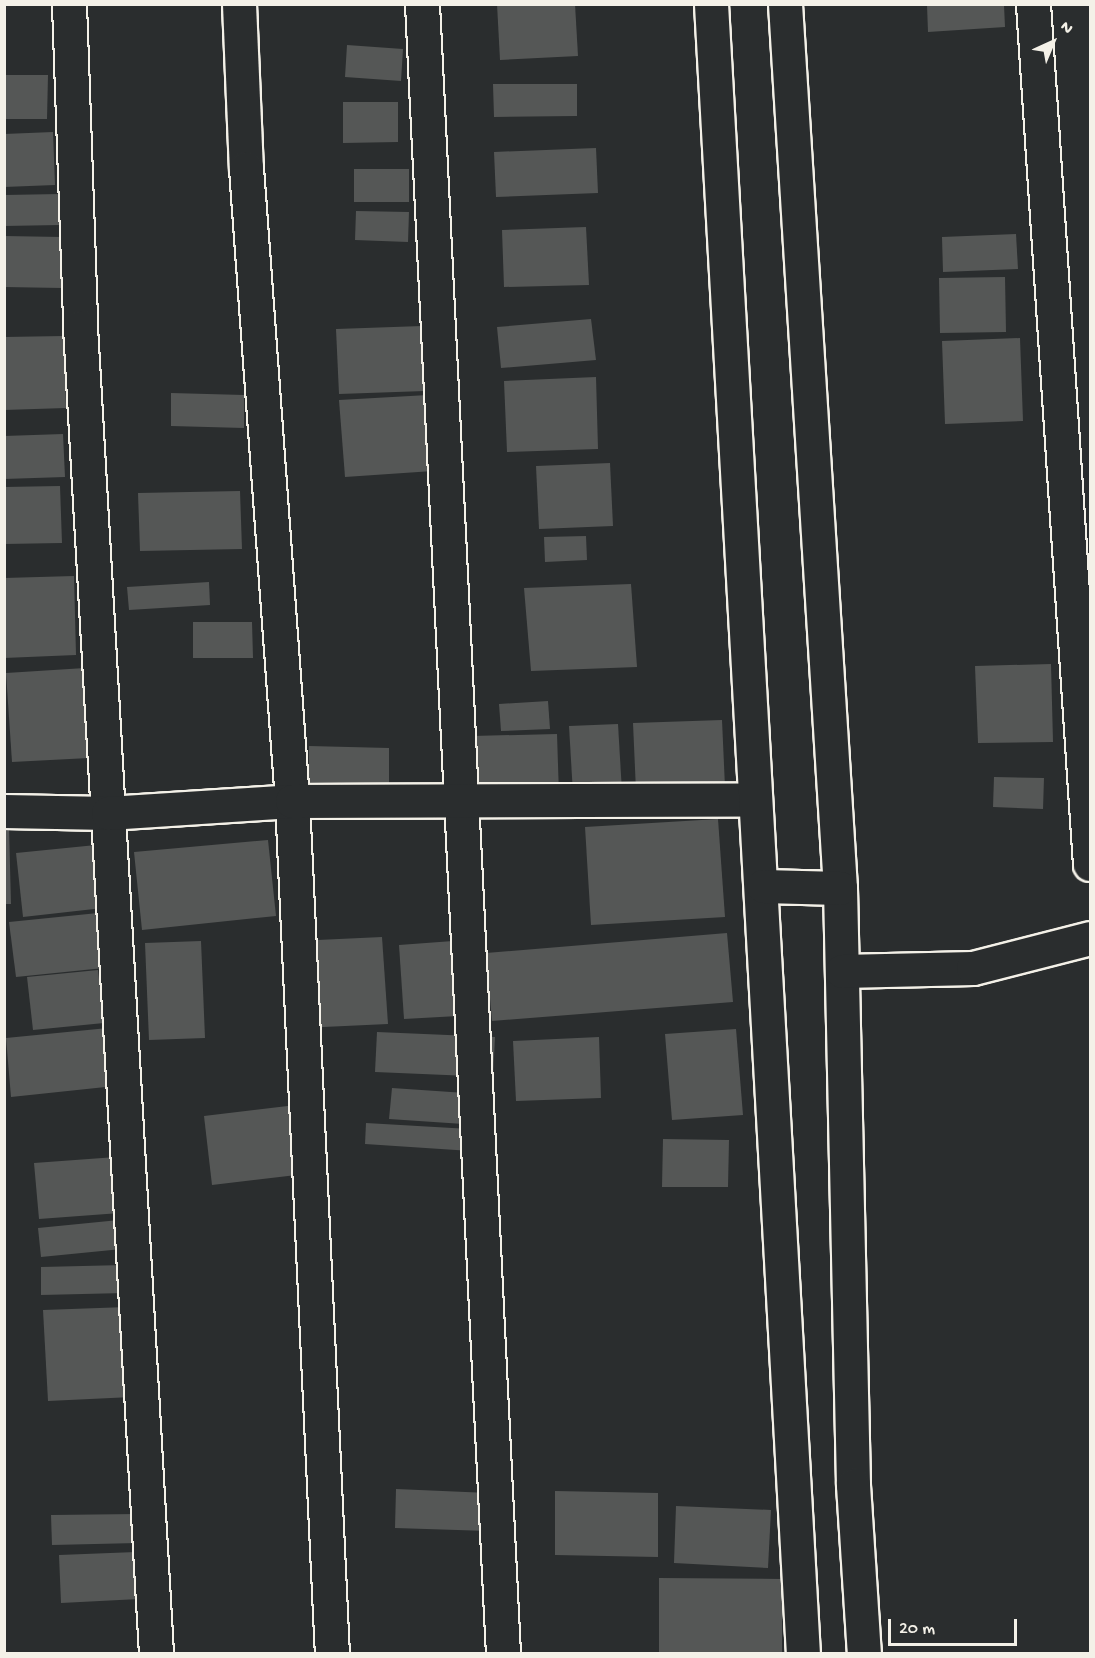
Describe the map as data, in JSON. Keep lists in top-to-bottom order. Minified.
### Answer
{"scale_bar":"20 m","north":"top right"}
